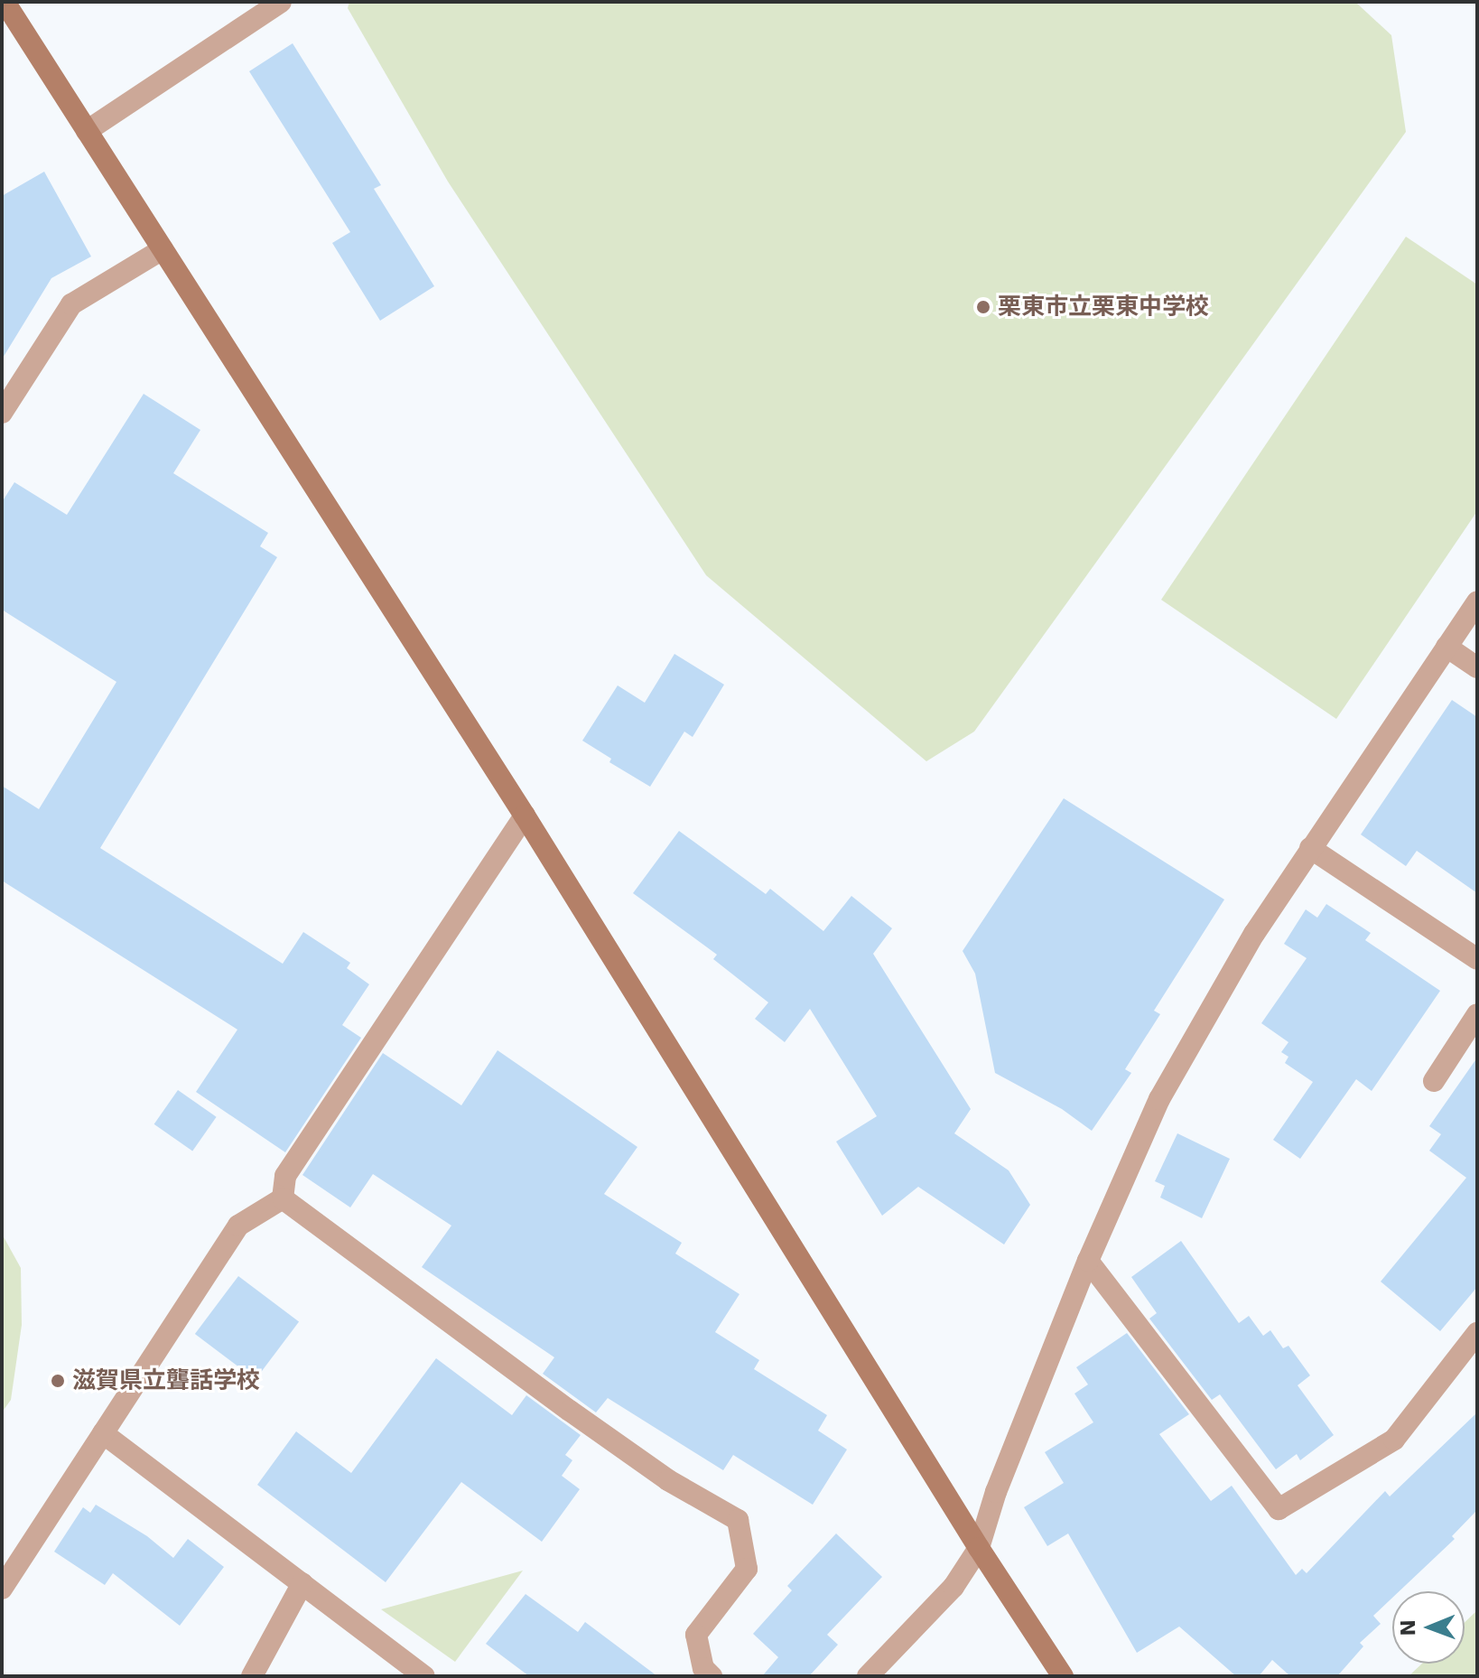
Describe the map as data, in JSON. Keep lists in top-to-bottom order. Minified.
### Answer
{"places":["栗東市立栗東中学校","滋賀県立聾話学校"],"north":"left"}
